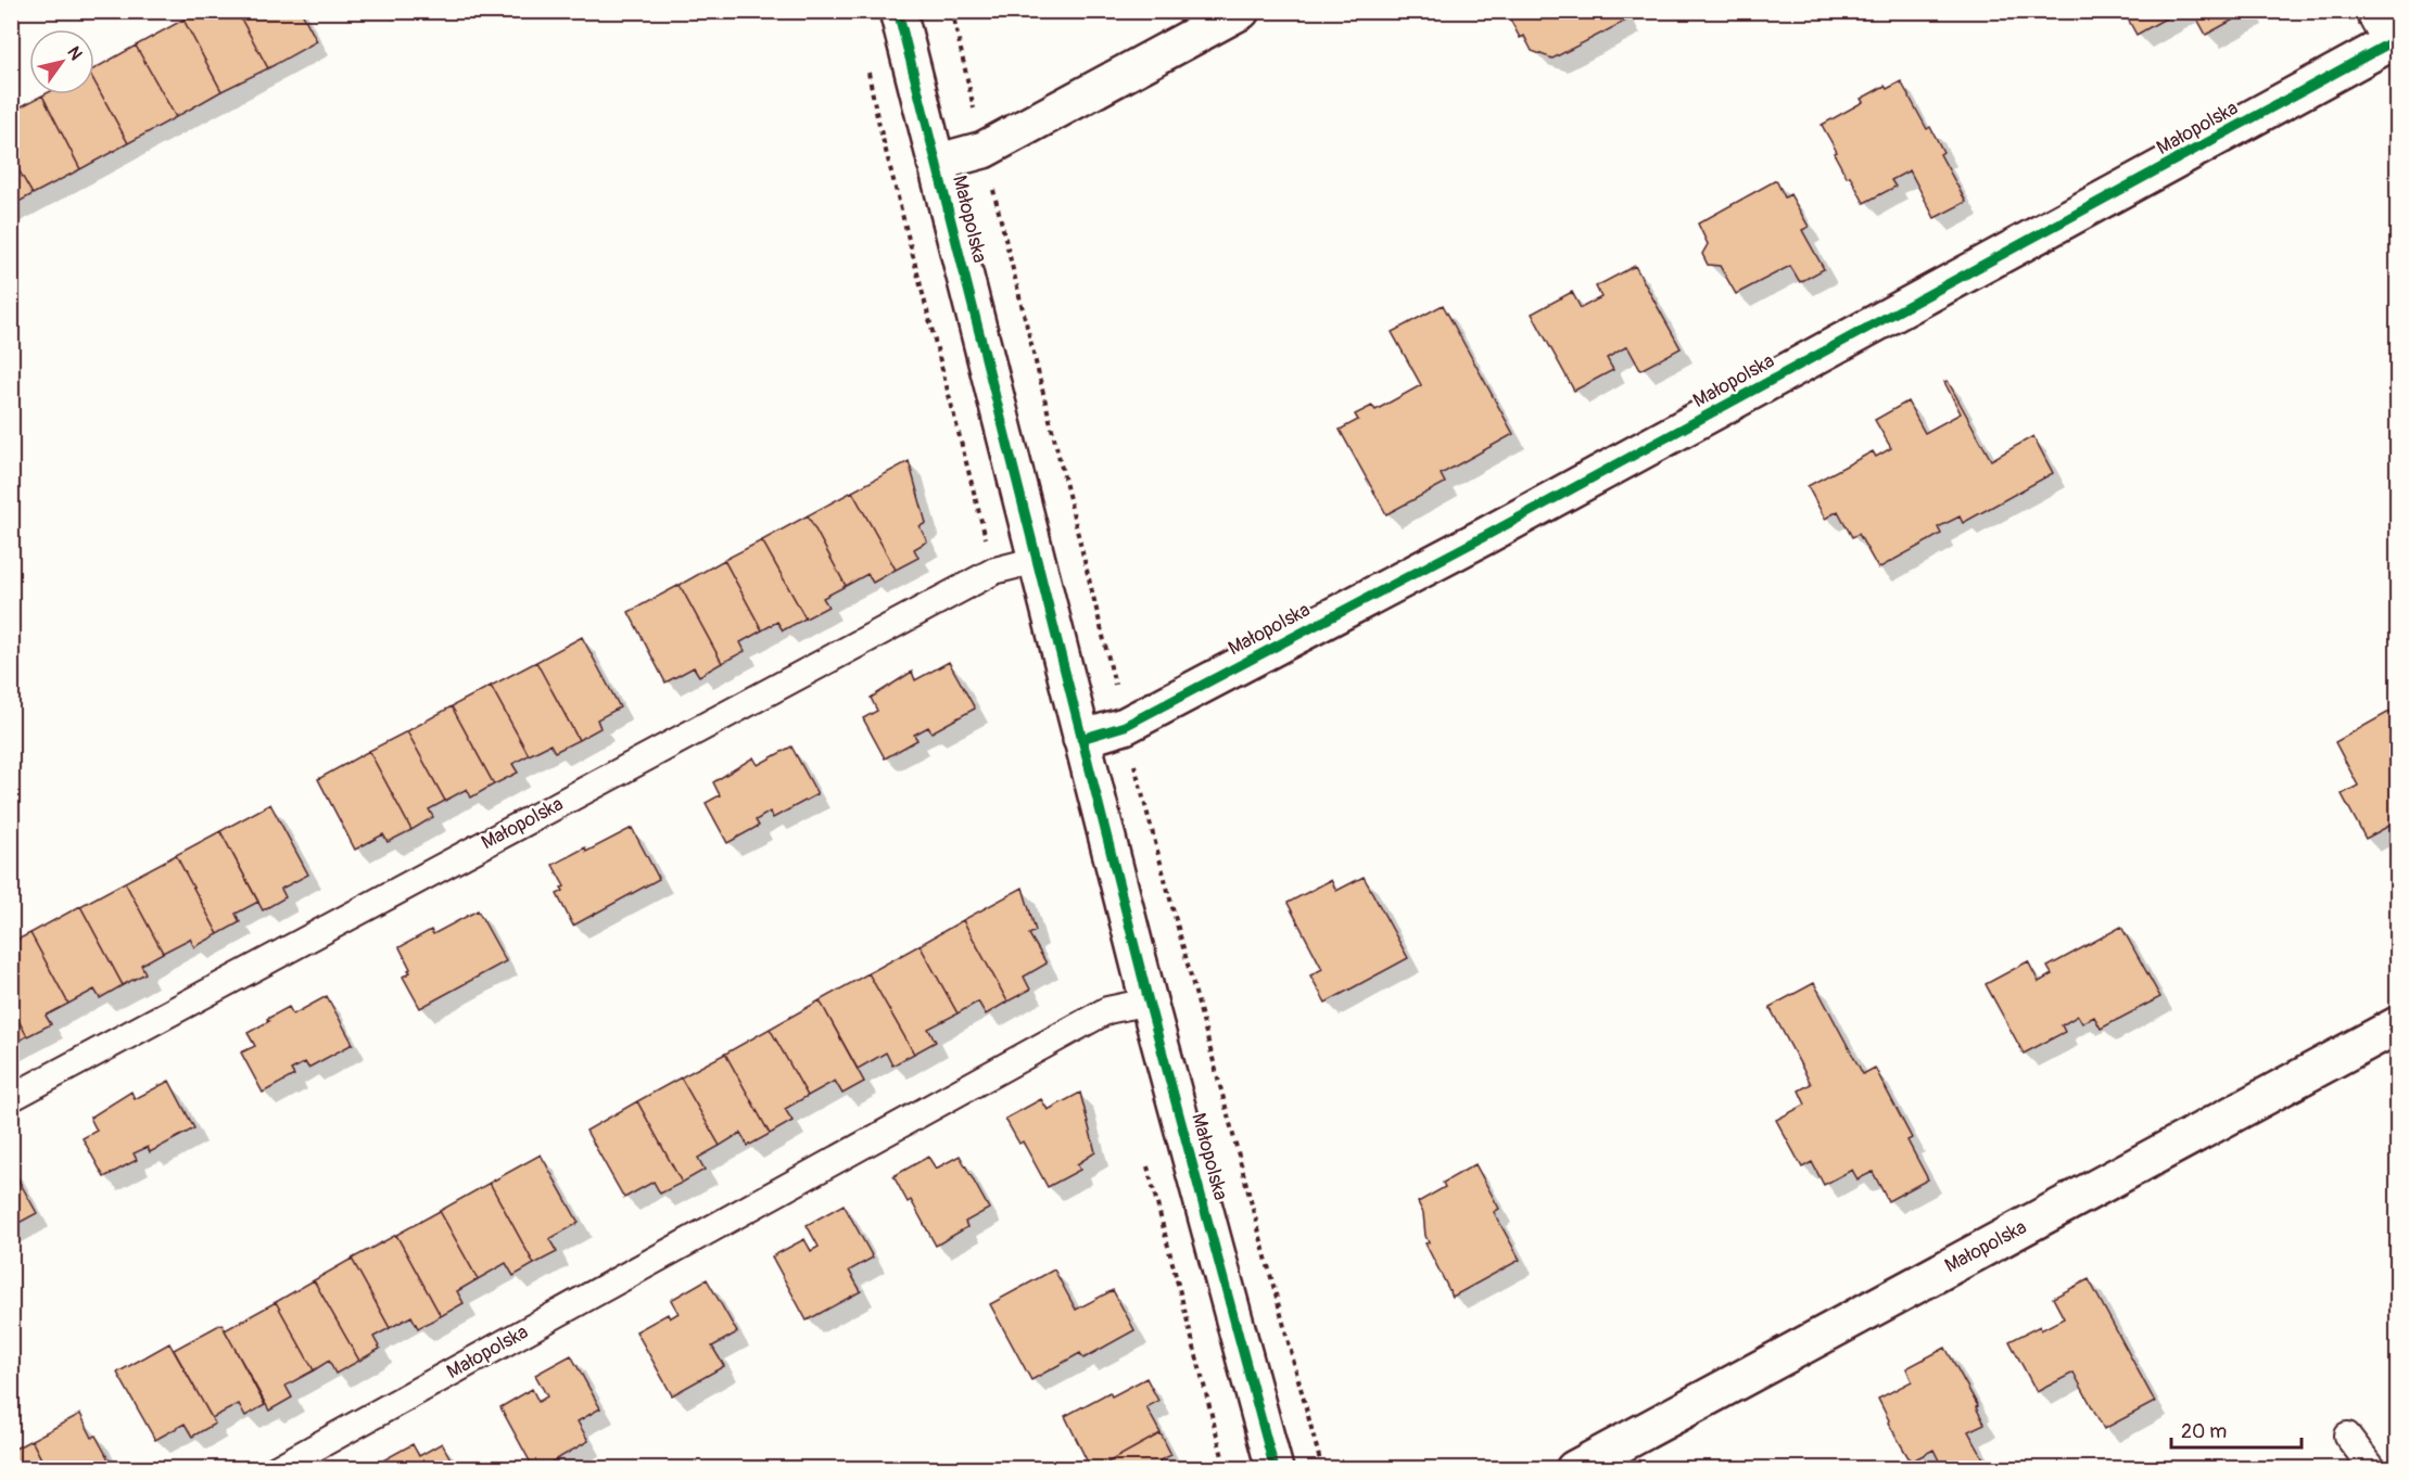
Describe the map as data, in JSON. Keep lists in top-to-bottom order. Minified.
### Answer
{"streets":{"street":["Małopolska"]},"scale_bar":"20 m","north":"top right"}
